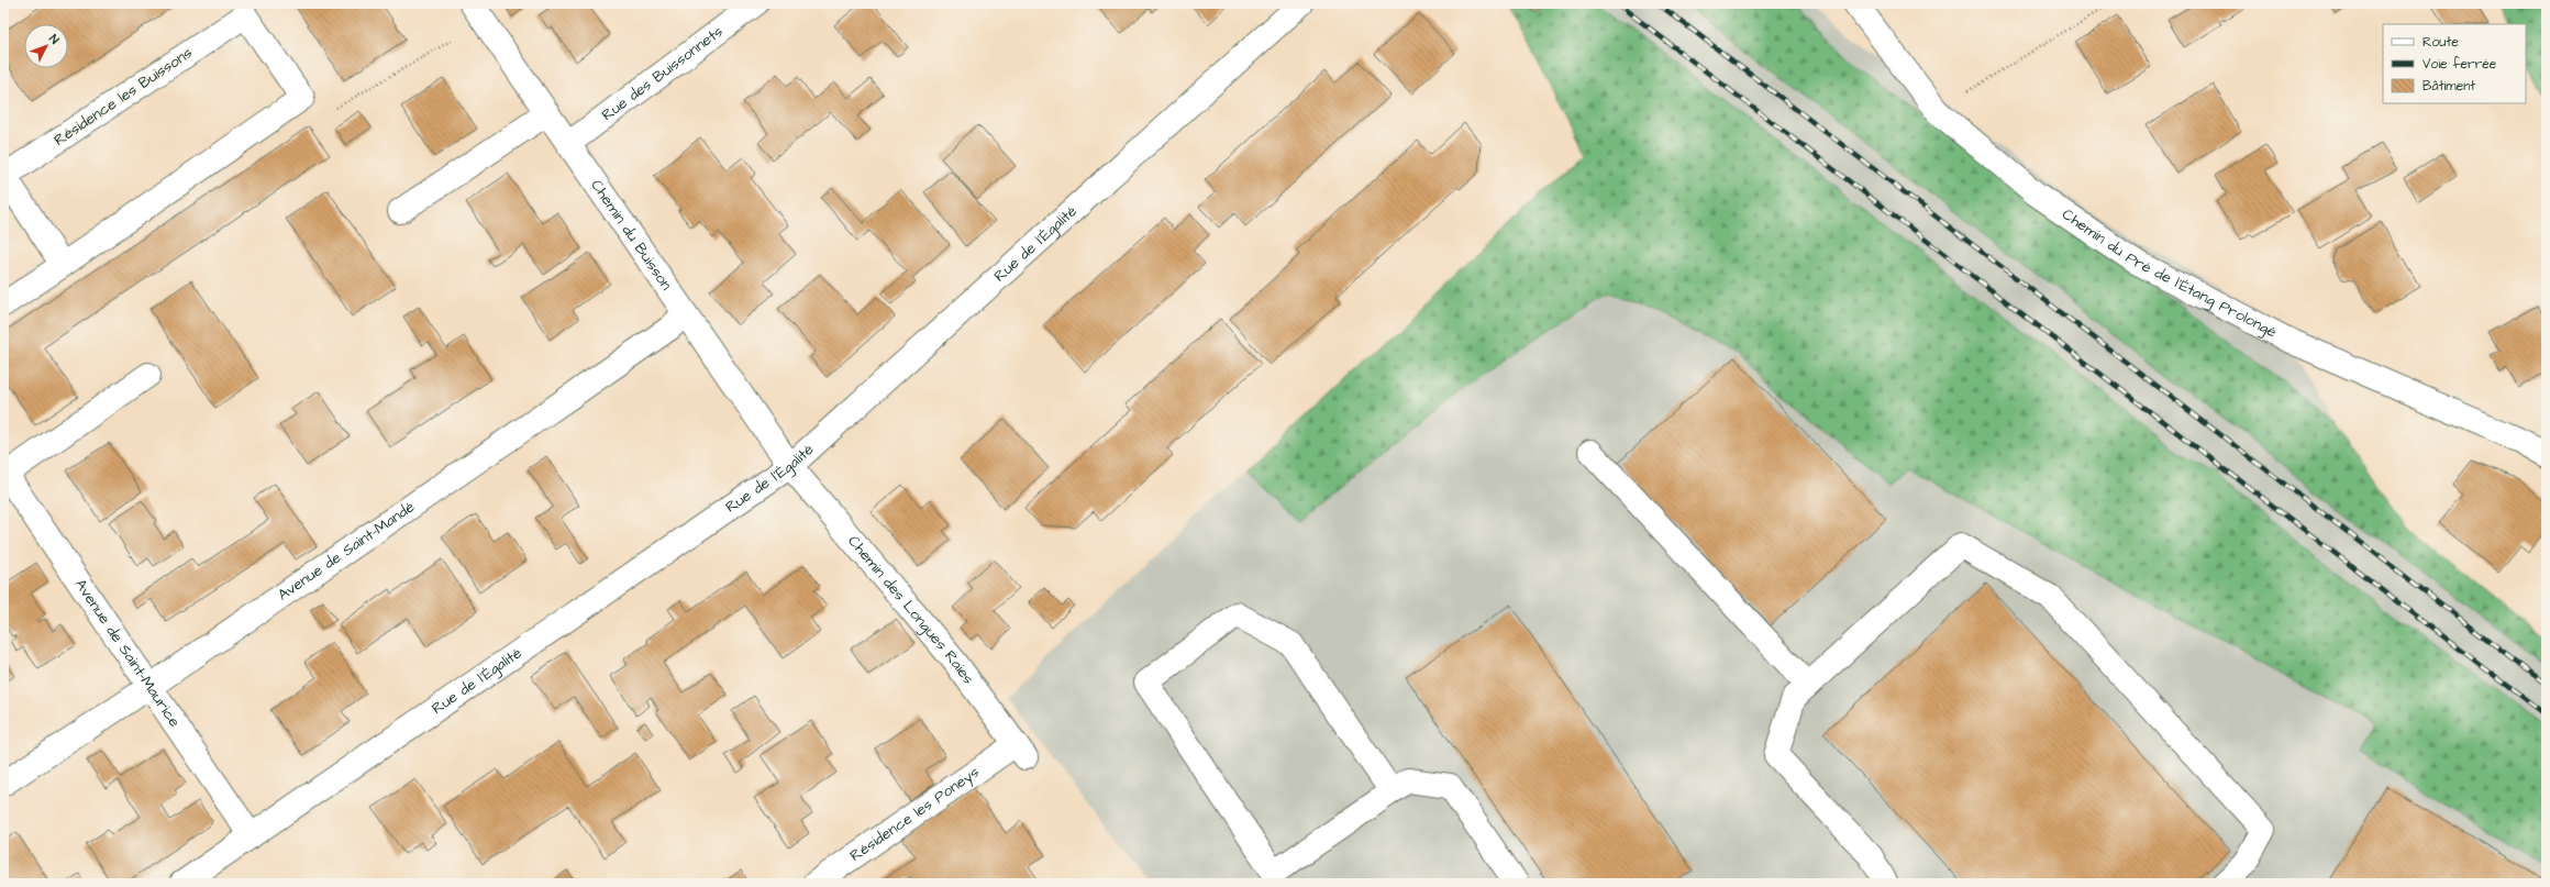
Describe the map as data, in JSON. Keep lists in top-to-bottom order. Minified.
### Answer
{"streets":{"street":["Rue des Buissonnets","Résidence les Buissons","Chemin du Buisson","Rue de l'Égalité","Chemin du Pré de l'Étang Prolongé","Avenue de Saint-Mandé","Chemin des Longues Raies","Avenue de Saint-Maurice","Résidence les Poneys"]},"crossings":[["Rue des Buissonnets","Chemin du Buisson"],["Chemin du Buisson","Rue de l'Égalité"],["Chemin du Buisson","Avenue de Saint-Mandé"],["Chemin du Buisson","Chemin des Longues Raies"],["Rue de l'Égalité","Chemin des Longues Raies"],["Rue de l'Égalité","Avenue de Saint-Maurice"],["Avenue de Saint-Mandé","Avenue de Saint-Maurice"],["Chemin des Longues Raies","Résidence les Poneys"]],"legend":["Route","Voie ferrée","Bâtiment"],"north":"top right"}
